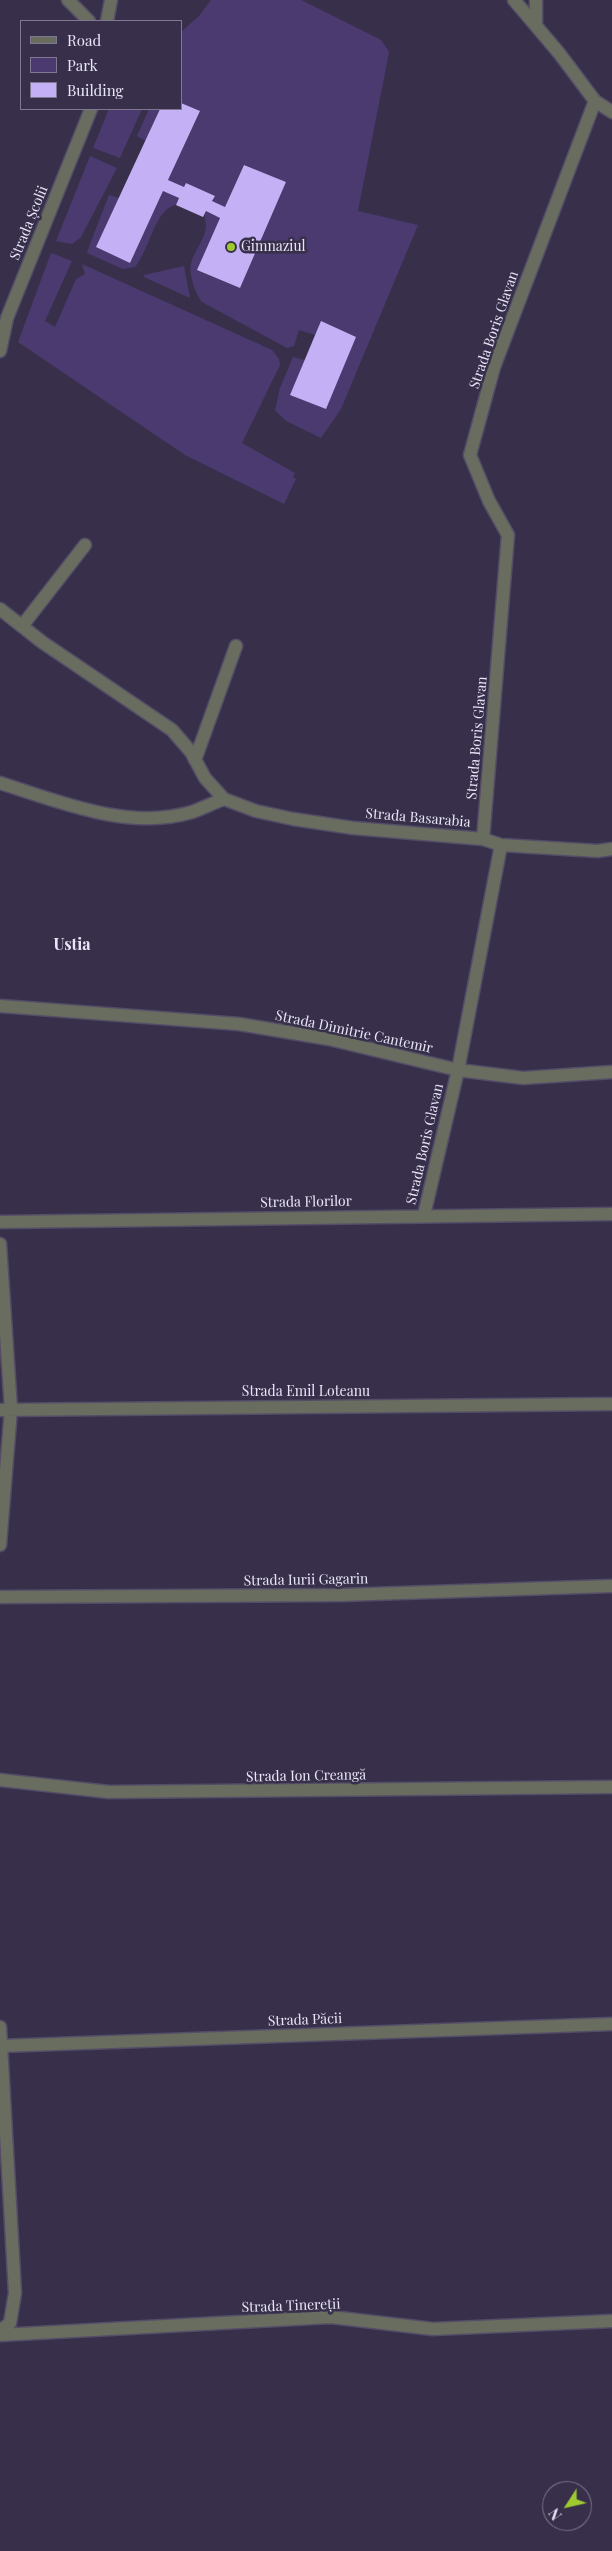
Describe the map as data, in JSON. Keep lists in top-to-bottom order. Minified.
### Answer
{"streets":{"street":["Strada Școlii","Strada Boris Glavan","Strada Basarabia","Strada Dimitrie Cantemir","Strada Florilor","Strada Emil Loteanu","Strada Iurii Gagarin","Strada Ion Creangă","Strada Păcii","Strada Tinereții"]},"crossings":[["Strada Boris Glavan","Strada Basarabia"],["Strada Boris Glavan","Strada Dimitrie Cantemir"],["Strada Boris Glavan","Strada Florilor"]],"districts":["Ustia"],"places":["Gimnaziul"],"legend":["Road","Park","Building"],"north":"bottom left"}
